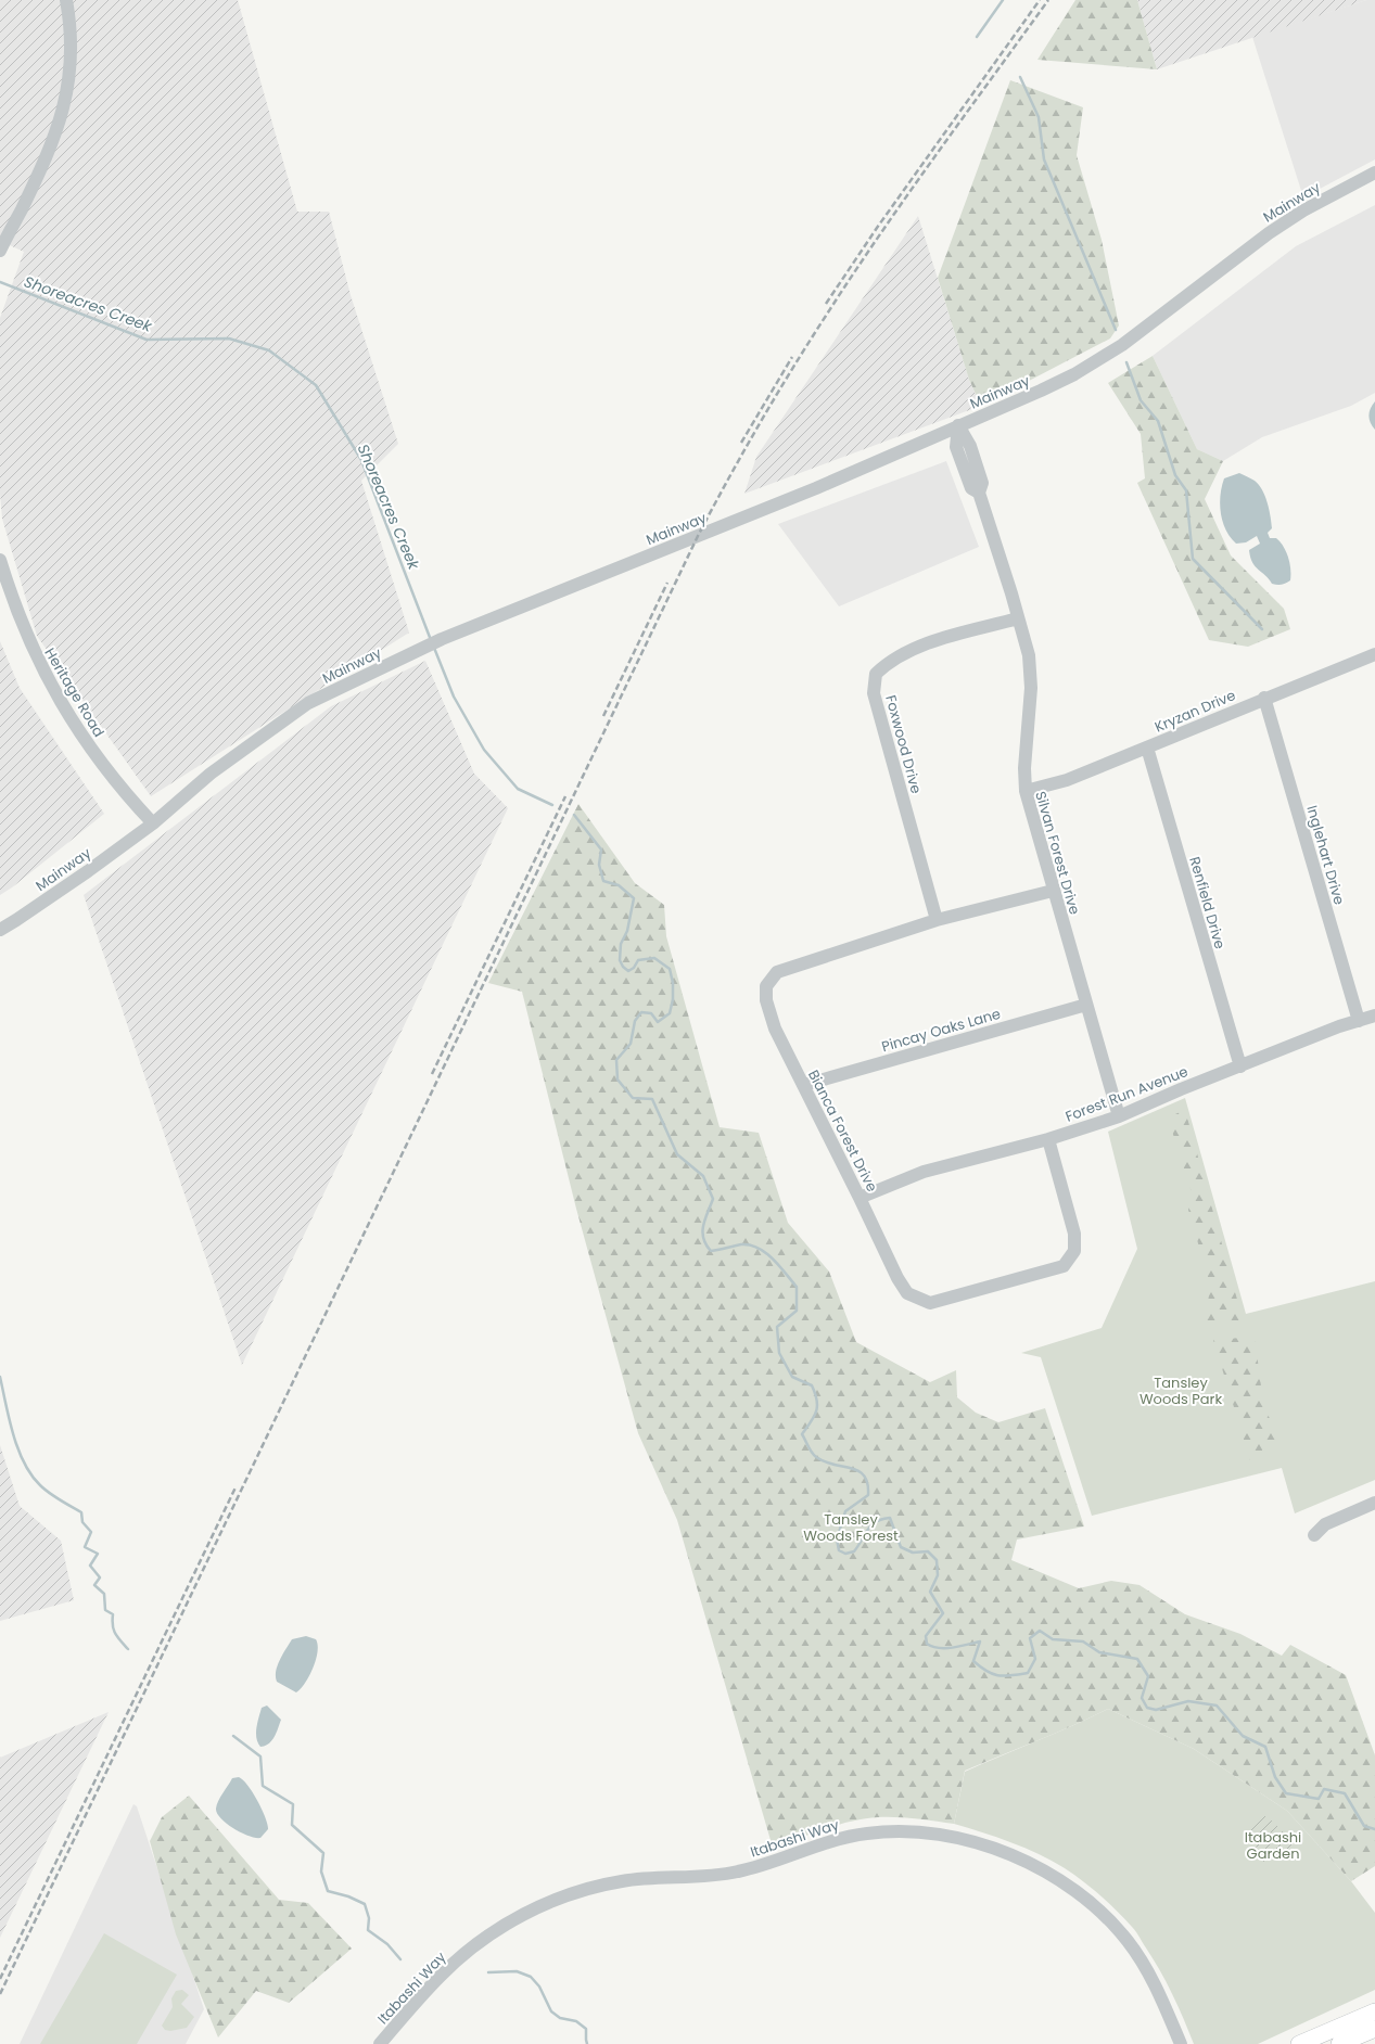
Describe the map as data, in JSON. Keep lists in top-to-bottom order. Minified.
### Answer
{"streets":{"street":["Mainway","Heritage Road","Kryzan Drive","Foxwood Drive","Silvan Forest Drive","Inglehart Drive","Renfield Drive","Pincay Oaks Lane","Forest Run Avenue","Bianca Forest Drive","Itabashi Way"]},"crossings":[["Mainway","Heritage Road"],["Mainway","Silvan Forest Drive"],["Kryzan Drive","Silvan Forest Drive"],["Kryzan Drive","Inglehart Drive"],["Kryzan Drive","Renfield Drive"],["Foxwood Drive","Silvan Forest Drive"],["Foxwood Drive","Bianca Forest Drive"],["Silvan Forest Drive","Pincay Oaks Lane"],["Silvan Forest Drive","Forest Run Avenue"],["Silvan Forest Drive","Bianca Forest Drive"],["Inglehart Drive","Forest Run Avenue"],["Renfield Drive","Forest Run Avenue"],["Pincay Oaks Lane","Bianca Forest Drive"],["Forest Run Avenue","Bianca Forest Drive"]],"water":["Shoreacres Creek"],"parks":["Tansley Woods Park","Tansley Woods Forest","Itabashi Garden"]}
